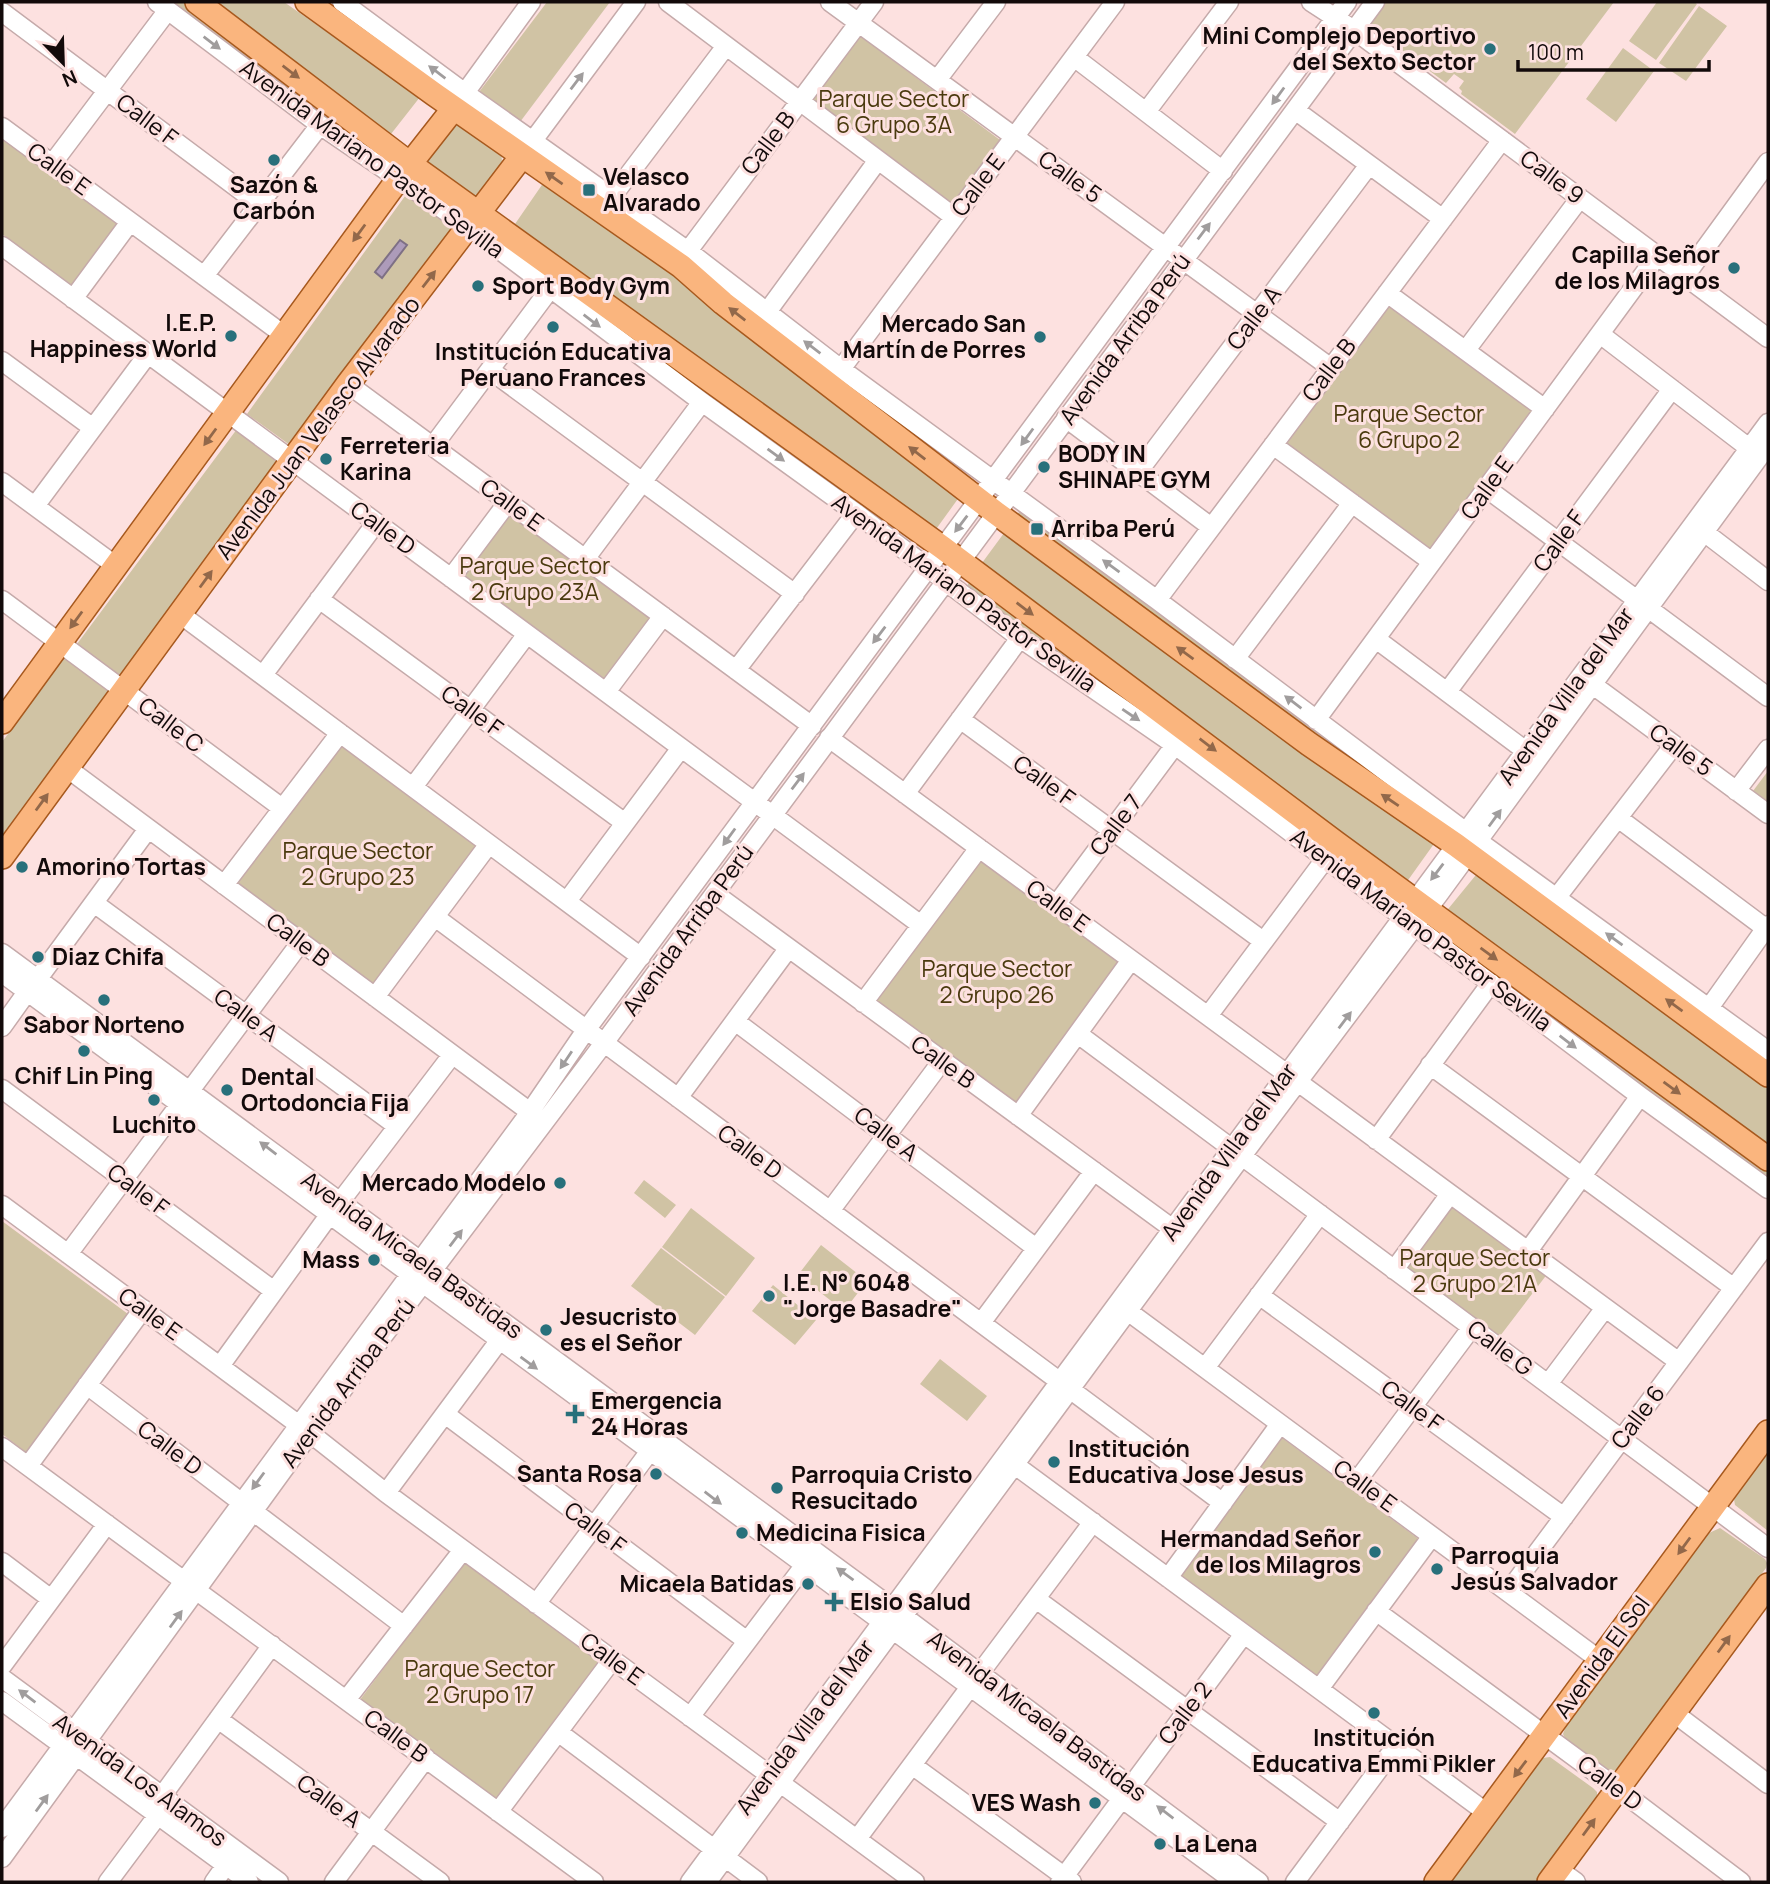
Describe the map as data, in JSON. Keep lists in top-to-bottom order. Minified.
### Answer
{"streets":{"main road":["Avenida Mariano Pastor Sevilla","Avenida Juan Velasco Alvarado","Avenida El Sol"],"street":["Calle F","Calle B","Calle E","Calle 5","Calle 9","Calle A","Avenida Arriba Perú","Calle D","Avenida Villa del Mar","Calle C","Calle 7","Avenida Micaela Bastidas","Calle G","Calle 6","Calle 2","Avenida Los Alamos"]},"crossings":[["Calle F","Calle 7"],["Calle F","Calle 6"],["Calle B","Calle 5"],["Calle B","Calle 9"],["Calle B","Avenida Arriba Perú"],["Calle B","Avenida Juan Velasco Alvarado"],["Calle B","Avenida Villa del Mar"],["Avenida Mariano Pastor Sevilla","Avenida Arriba Perú"],["Avenida Mariano Pastor Sevilla","Avenida Juan Velasco Alvarado"],["Avenida Mariano Pastor Sevilla","Avenida Villa del Mar"],["Avenida Mariano Pastor Sevilla","Calle 7"],["Calle E","Calle 5"],["Calle E","Calle 9"],["Calle E","Avenida Arriba Perú"],["Calle E","Avenida Juan Velasco Alvarado"],["Calle E","Avenida Villa del Mar"],["Calle E","Calle 7"],["Calle E","Calle 6"],["Calle E","Avenida El Sol"],["Calle 5","Avenida Arriba Perú"],["Calle 5","Avenida Villa del Mar"],["Calle 9","Avenida Arriba Perú"],["Avenida Arriba Perú","Calle D"],["Avenida Arriba Perú","Avenida Micaela Bastidas"],["Avenida Arriba Perú","Avenida Los Alamos"],["Avenida Juan Velasco Alvarado","Calle D"],["Avenida Juan Velasco Alvarado","Calle C"],["Calle D","Avenida Villa del Mar"],["Calle D","Avenida El Sol"],["Avenida Villa del Mar","Avenida Micaela Bastidas"],["Avenida Villa del Mar","Calle G"],["Avenida Micaela Bastidas","Calle 2"],["Calle G","Calle 6"],["Calle G","Avenida El Sol"]],"parks":["Parque Sector 6 Grupo 3A","Parque Sector 6 Grupo 2","Parque Sector 2 Grupo 23A","Parque Sector 2 Grupo 23","Parque Sector 2 Grupo 26","Parque Sector 2 Grupo 21A","Parque Sector 2 Grupo 17"],"places":{"other":["Mini Complejo Deportivo del Sexto Sector","Sazón & Carbón","Capilla Señor de los Milagros","Sport Body Gym","Institución Educativa Peruano Frances","I.E.P. Happiness World","Mercado San Martín de Porres","Ferreteria Karina","BODY IN SHINAPE GYM","Amorino Tortas","Diaz Chifa","Sabor Norteno","Chif Lin Ping","Dental Ortodoncia Fija","Luchito","Mercado Modelo","Mass","I.E. N° 6048 \"Jorge Basadre\"","Jesucristo es el Señor","Institución Educativa Jose Jesus","Santa Rosa","Parroquia Cristo Resucitado","Medicina Fisica","Hermandad Señor de los Milagros","Parroquia Jesús Salvador","Micaela Batidas","Institución Educativa Emmi Pikler","VES Wash","La Lena"],"transit":["Velasco Alvarado","Arriba Perú"],"health":["Emergencia 24 Horas","Elsio Salud"]},"scale_bar":"100 m","north":"bottom right"}
